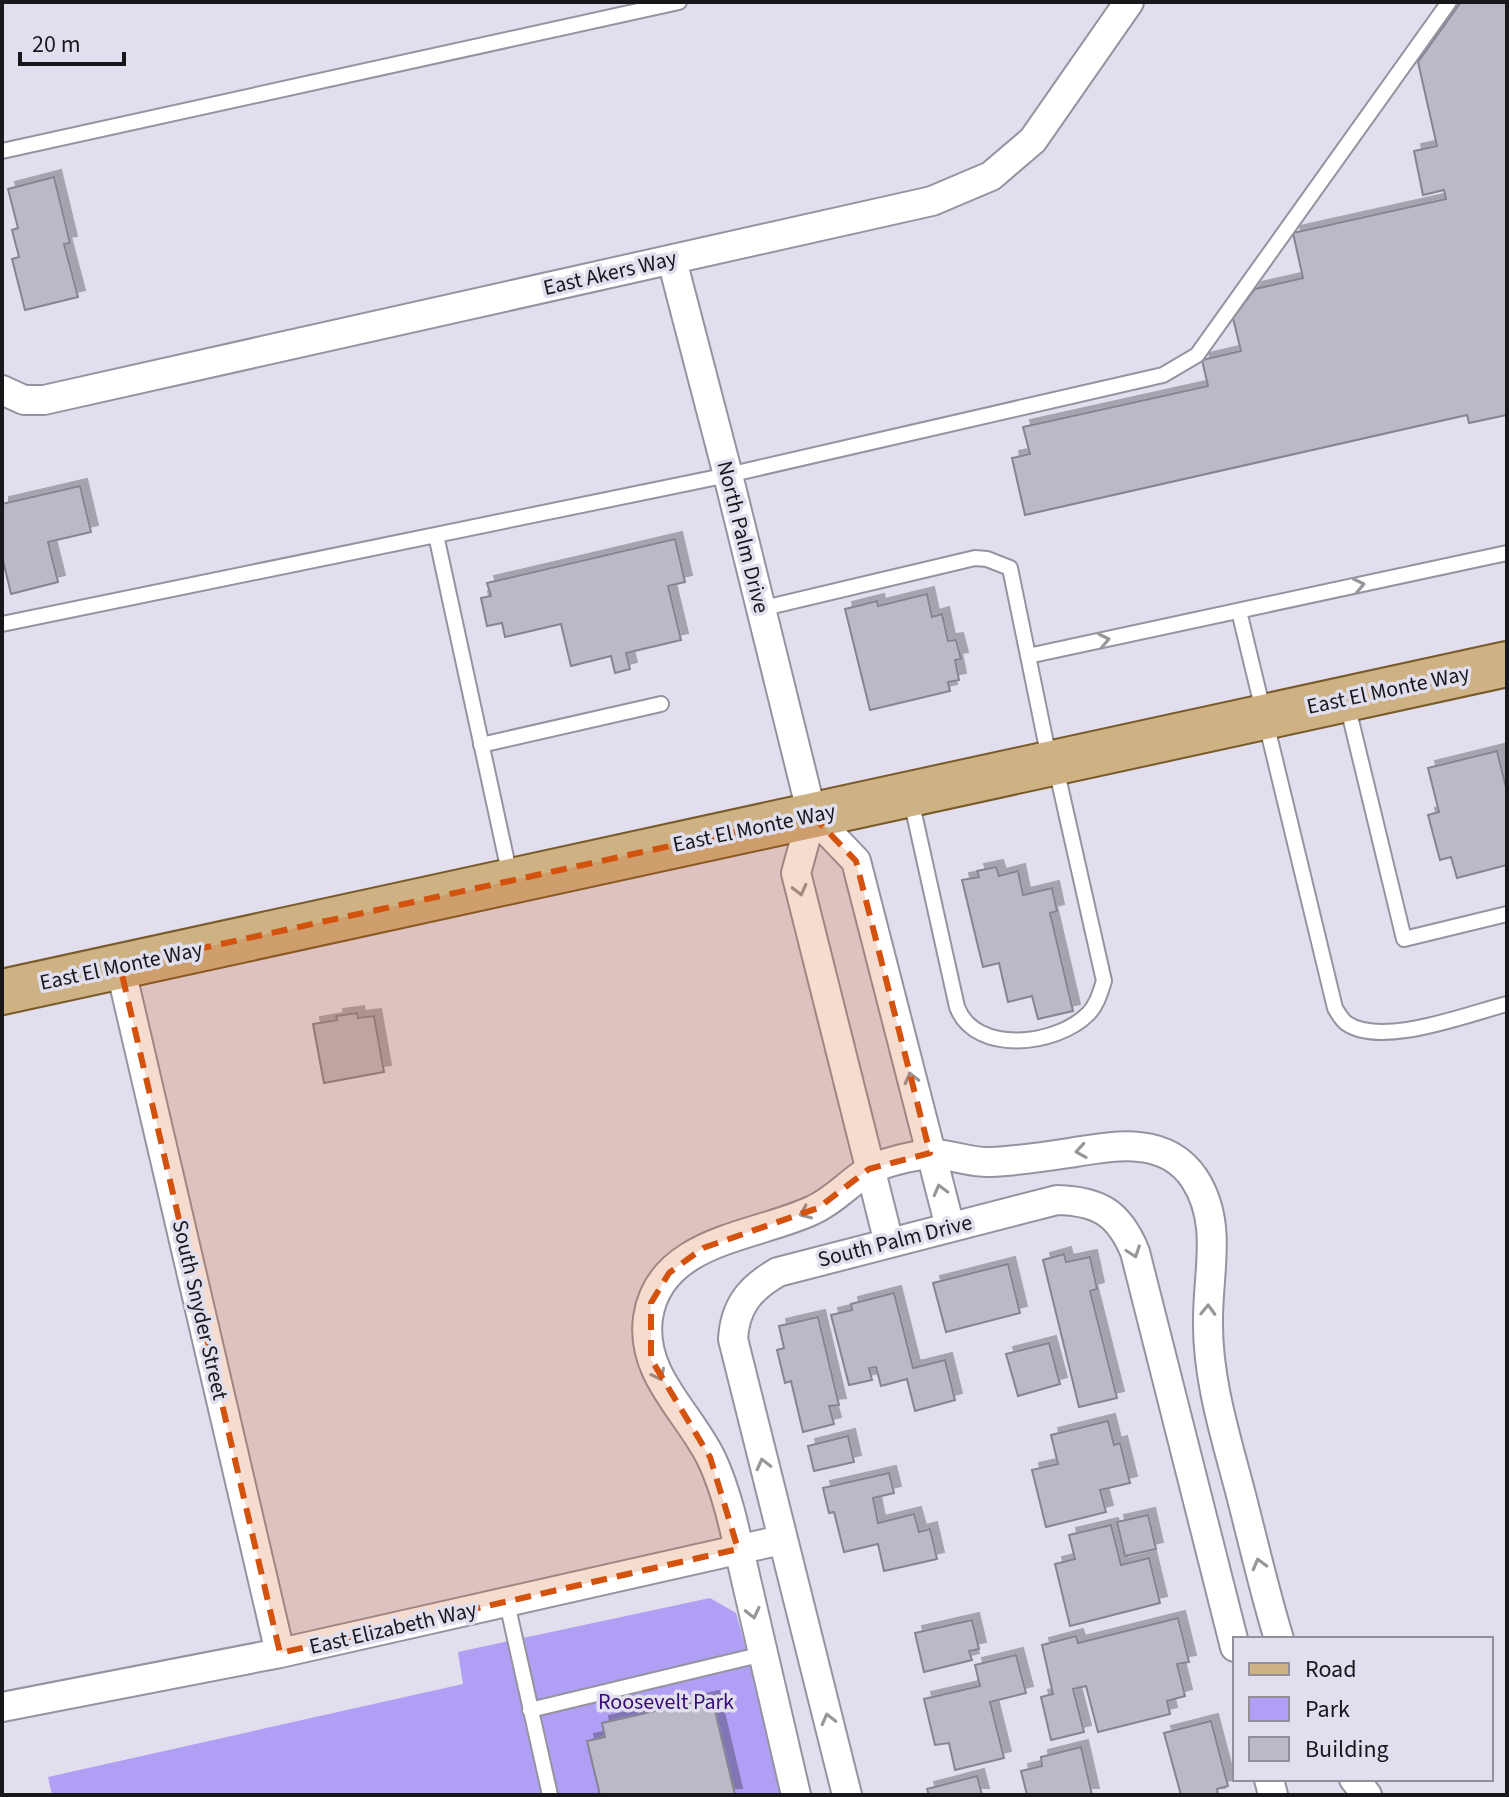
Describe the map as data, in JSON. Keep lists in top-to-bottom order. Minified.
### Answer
{"streets":{"main road":["East El Monte Way"],"street":["East Akers Way","North Palm Drive","South Palm Drive","South Snyder Street","East Elizabeth Way"]},"crossings":[["East Akers Way","North Palm Drive"],["North Palm Drive","East El Monte Way"],["East El Monte Way","South Snyder Street"],["South Palm Drive","East Elizabeth Way"],["South Snyder Street","East Elizabeth Way"]],"parks":["Roosevelt Park"],"legend":["Road","Park","Building"],"scale_bar":"20 m"}
